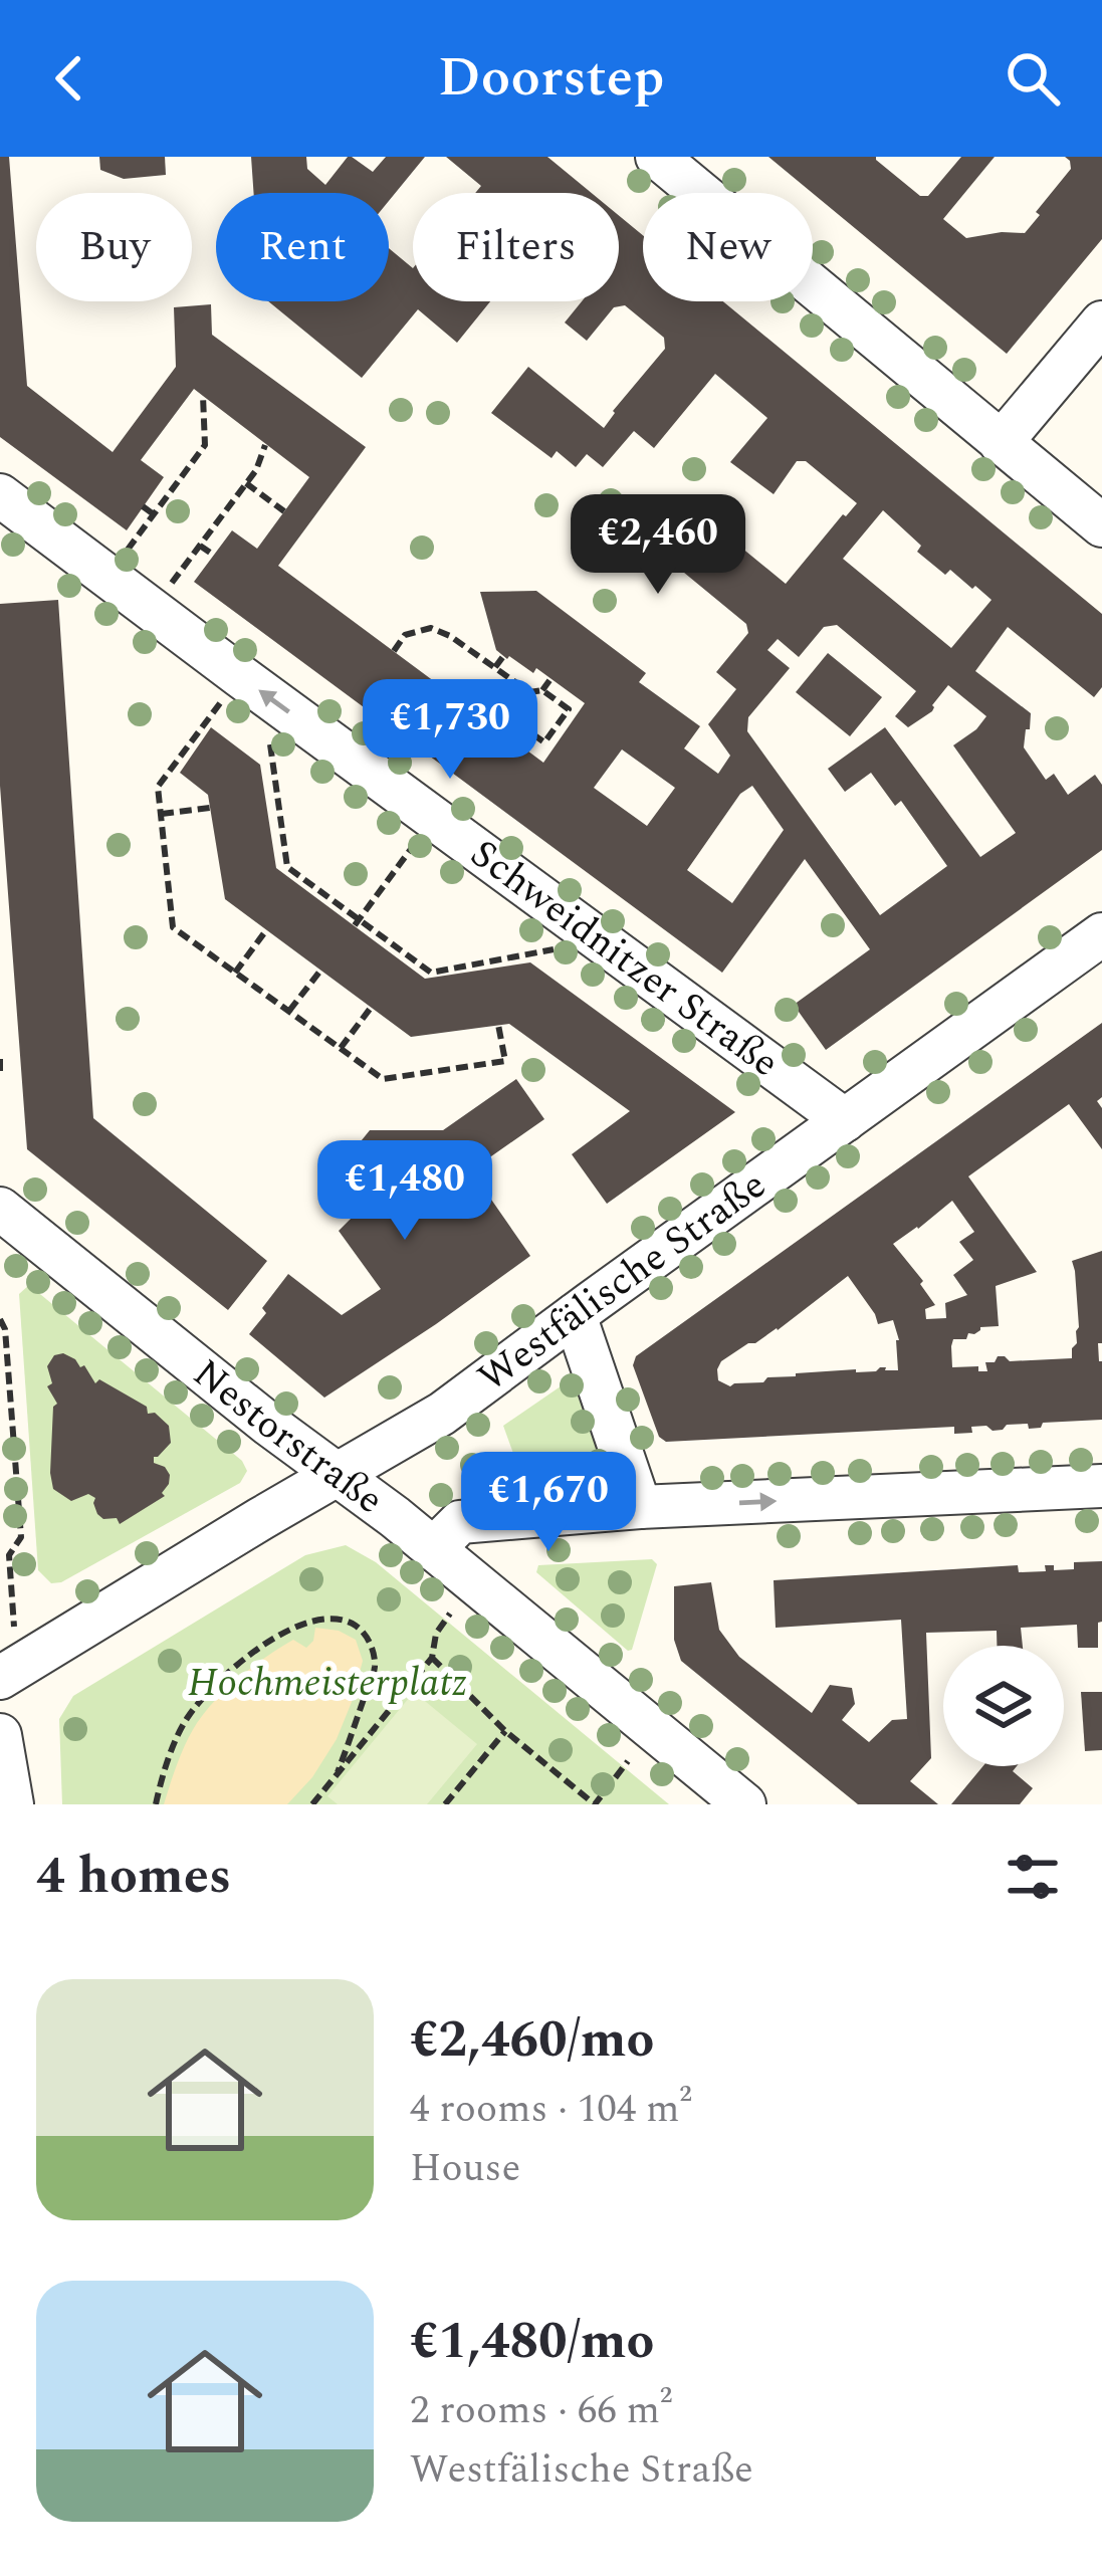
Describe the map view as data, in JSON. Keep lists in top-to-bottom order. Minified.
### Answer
{"streets":{"street":["Schweidnitzer Straße","Westfälische Straße","Nestorstraße"]},"crossings":[["Schweidnitzer Straße","Westfälische Straße"],["Westfälische Straße","Nestorstraße"]],"one_way":["Schweidnitzer Straße"],"parks":["Hochmeisterplatz"],"page":{"header":"Doorstep","chip":["Buy","Rent","Filters","New"],"price":["€2,460","€1,730","€1,480","€1,670"],"heading":"4 homes","list":[{"name":"€2,460/mo","note":"4 rooms · 104 m² · House"},{"name":"€1,480/mo","note":"2 rooms · 66 m² · Westfälische Straße"}]}}
